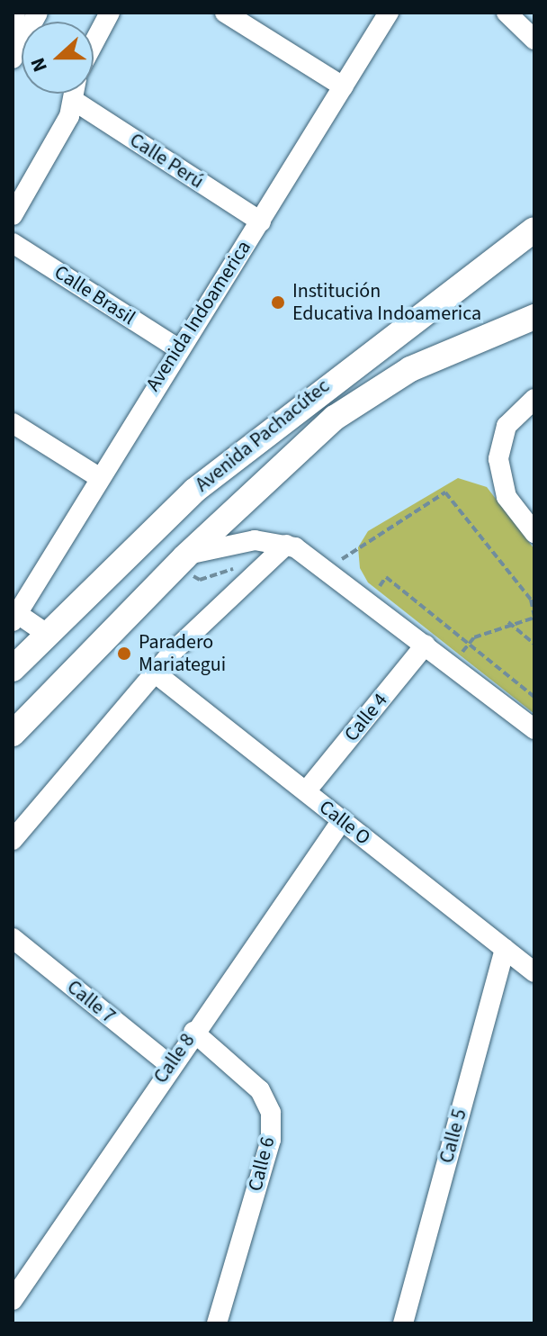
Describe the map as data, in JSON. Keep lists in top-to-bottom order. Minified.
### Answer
{"streets":{"main road":["Avenida Pachacútec"],"street":["Calle Perú","Calle Brasil","Avenida Indoamerica","Calle 4","Calle O","Calle 7","Calle 8","Calle 5","Calle 6"]},"crossings":[["Calle Perú","Avenida Indoamerica"],["Calle Brasil","Avenida Indoamerica"],["Calle 4","Calle O"],["Calle O","Calle 8"],["Calle O","Calle 5"],["Calle 7","Calle 8"],["Calle 8","Calle 6"]],"places":["Institución Educativa Indoamerica","Paradero Mariategui"],"north":"left"}
